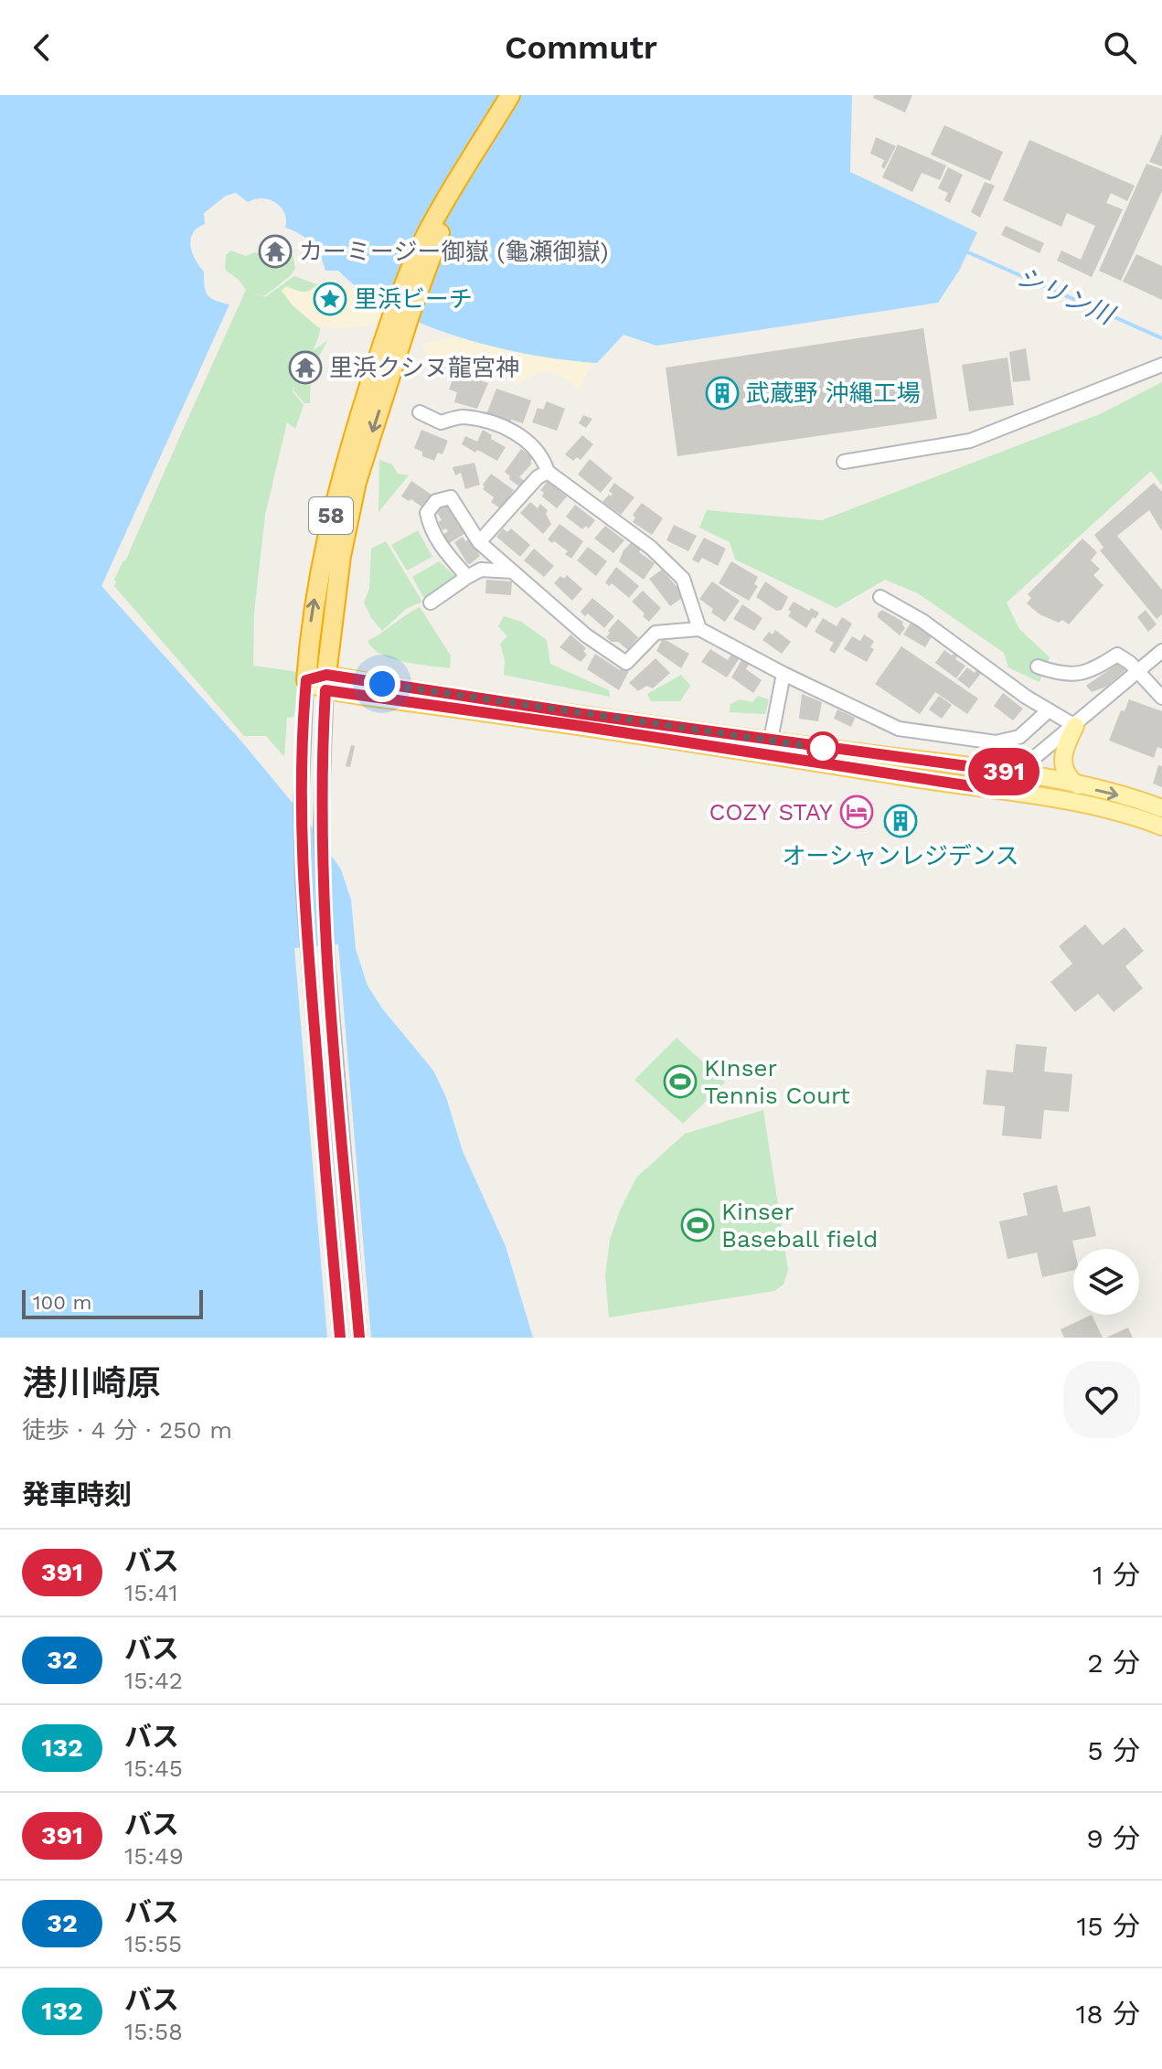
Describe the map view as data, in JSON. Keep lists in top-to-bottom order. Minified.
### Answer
{"streets":{"highway":["58"]},"water":["シリン川"],"places":{"temple":["カーミージー御嶽 (龜瀬御嶽)","里浜クシヌ龍宮神"],"place":["里浜ビーチ"],"building":["武蔵野 沖縄工場","オーシャンレジデンス"],"hotel":["COZY STAY"],"sports":["KInser Tennis Court","Kinser Baseball field"]},"lines":["bus line 391"],"scale_bar":"100 m","page":{"header":"Commutr","on_map":"391","scale":"100 m","heading":[["港川崎原","徒歩 · 4 分 · 250 m"],"発車時刻"],"list":[{"mark":"391","name":"バス","note":"15:41","value":"1 分"},{"mark":"32","name":"バス","note":"15:42","value":"2 分"},{"mark":"132","name":"バス","note":"15:45","value":"5 分"},{"mark":"391","name":"バス","note":"15:49","value":"9 分"},{"mark":"32","name":"バス","note":"15:55","value":"15 分"},{"mark":"132","name":"バス","note":"15:58","value":"18 分"}]}}
